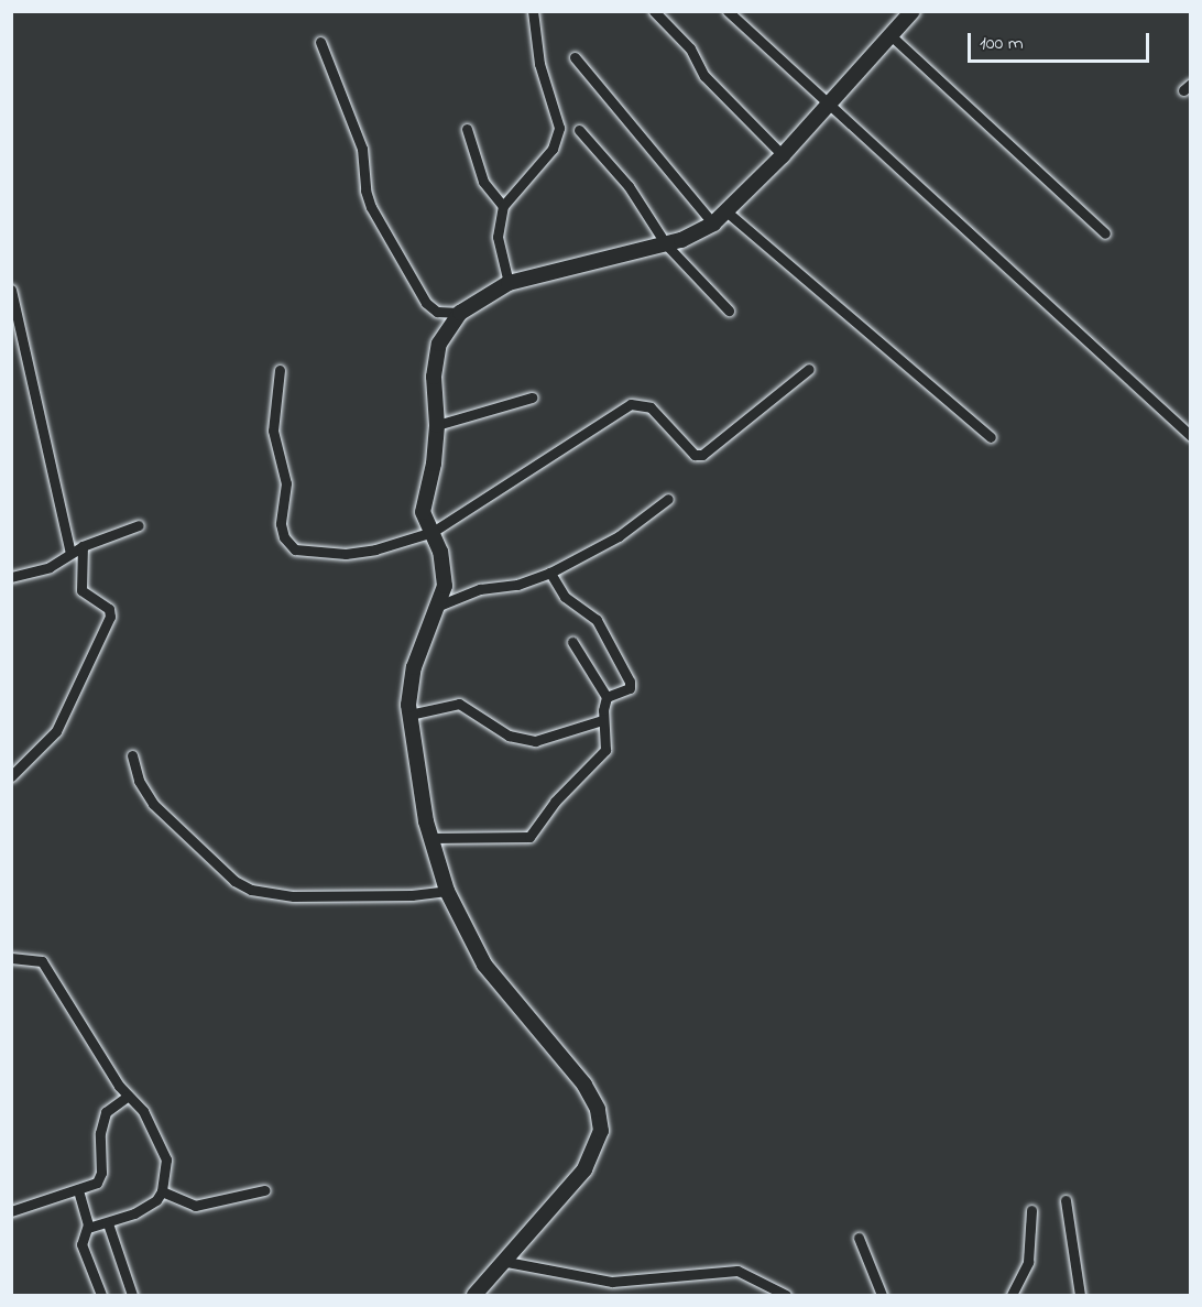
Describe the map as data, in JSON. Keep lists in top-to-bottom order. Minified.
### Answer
{"scale_bar":"100 m"}
